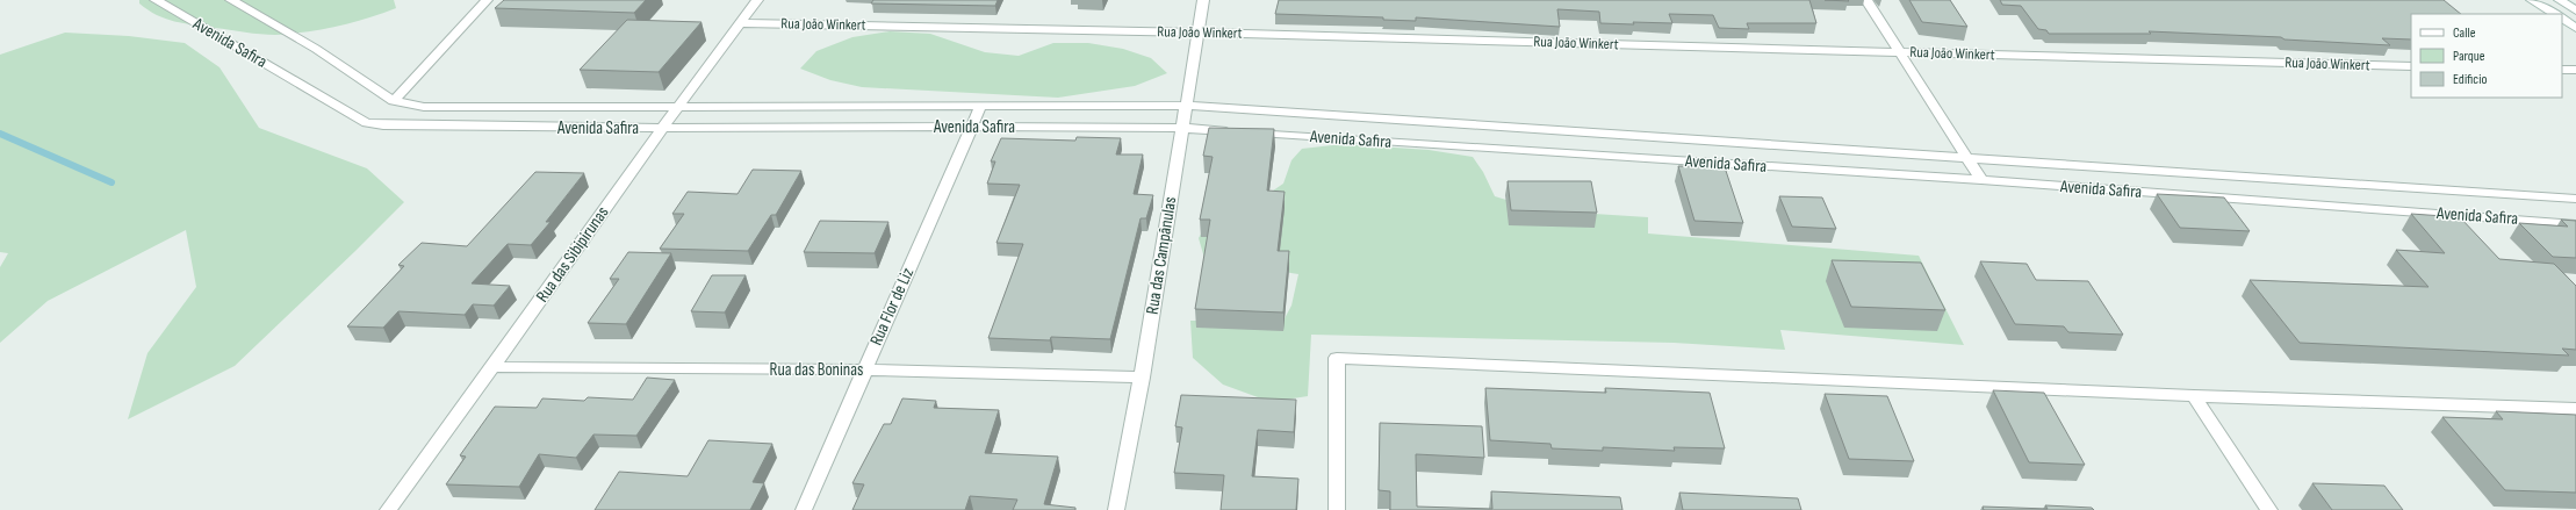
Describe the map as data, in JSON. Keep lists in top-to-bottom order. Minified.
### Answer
{"streets":{"street":["Rua João Winkert","Avenida Safira","Rua das Sibipirunas","Rua das Campânulas","Rua Flor de Liz","Rua das Boninas"]},"crossings":[["Rua João Winkert","Rua das Sibipirunas"],["Rua João Winkert","Rua das Campânulas"],["Avenida Safira","Rua das Sibipirunas"],["Avenida Safira","Rua das Campânulas"],["Avenida Safira","Rua Flor de Liz"],["Rua das Sibipirunas","Rua das Boninas"],["Rua das Campânulas","Rua das Boninas"],["Rua Flor de Liz","Rua das Boninas"]],"legend":["Calle","Parque","Edificio"]}
